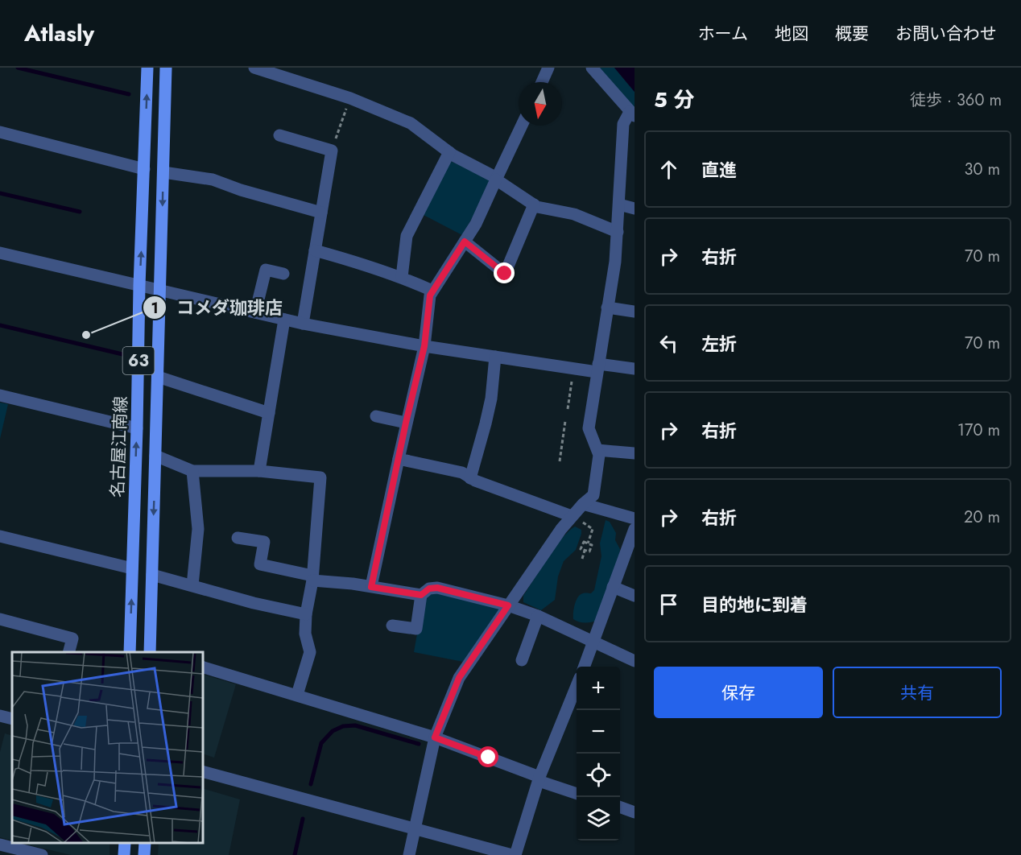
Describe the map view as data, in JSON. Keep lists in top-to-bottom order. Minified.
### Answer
{"streets":{"main road":["63","名古屋江南線"]},"places":["コメダ珈琲店"],"north":"bottom","page":{"header":"Atlasly","nav":["ホーム","地図","概要","お問い合わせ"],"heading":["5 分","徒歩 · 360 m"],"list":[["直進","30 m"],["右折","70 m"],["左折","70 m"],["右折","170 m"],["右折","20 m"],"目的地に到着"],"buttons":["保存","共有"],"map_buttons":["+","−"]}}
